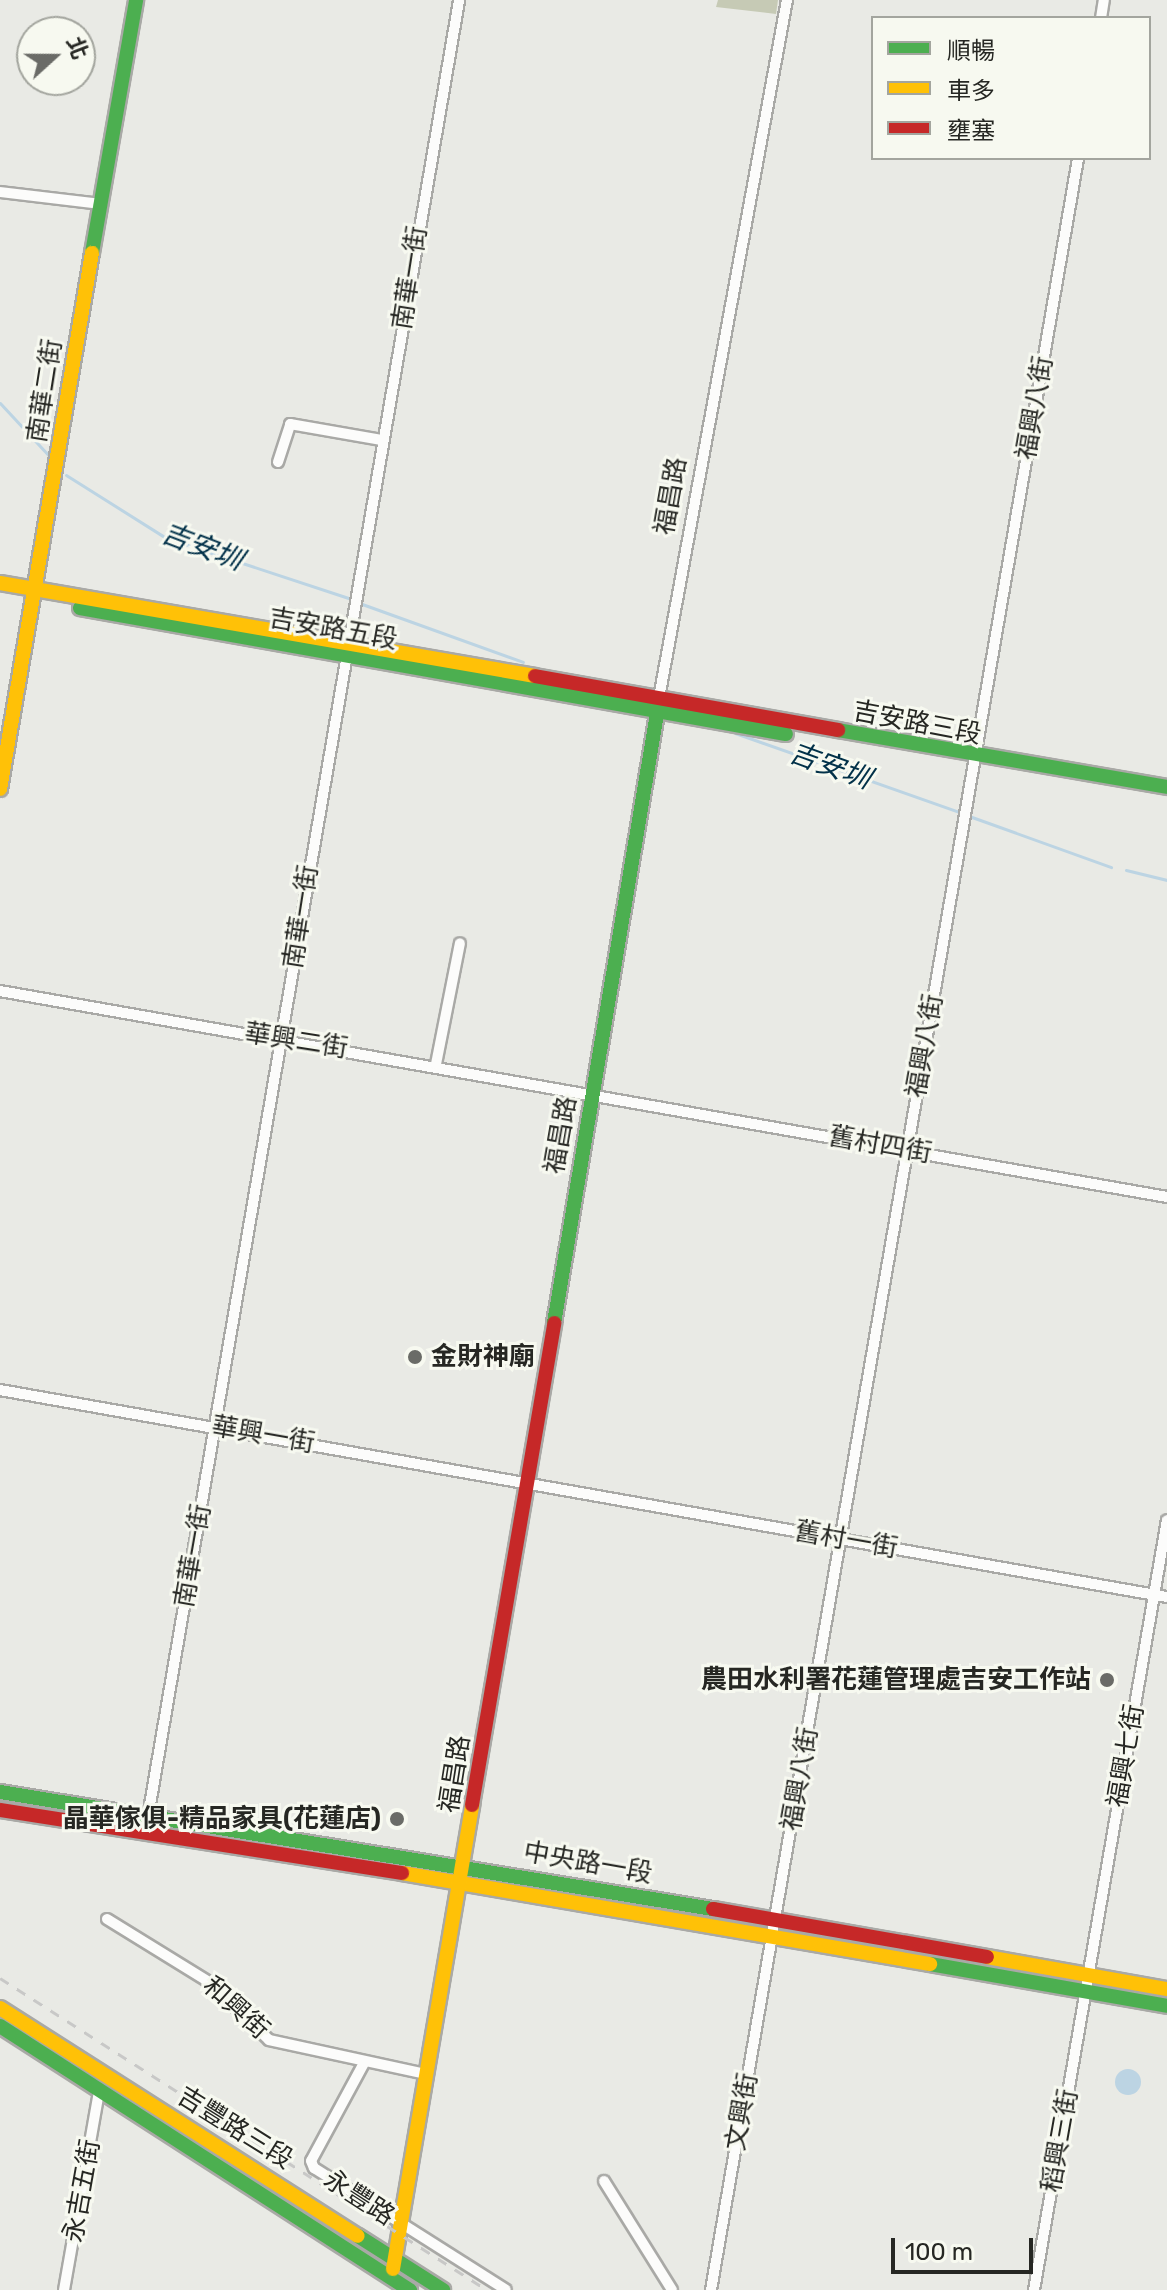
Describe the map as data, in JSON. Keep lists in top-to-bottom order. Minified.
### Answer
{"streets":{"street":["南華一街","南華二街","福興八街","福昌路","吉安路五段","吉安路三段","華興二街","舊村四街","華興一街","舊村一街","福興七街","中央路一段","和興街","文興街","吉豐路三段","稻興三街","永吉五街","永豐路"]},"crossings":[["南華一街","吉安路五段"],["南華一街","華興二街"],["南華一街","華興一街"],["南華一街","中央路一段"],["南華二街","吉安路五段"],["福興八街","吉安路三段"],["福興八街","舊村四街"],["福興八街","舊村一街"],["福興八街","中央路一段"],["福興八街","文興街"],["福昌路","吉安路五段"],["福昌路","吉安路三段"],["福昌路","華興二街"],["福昌路","舊村四街"],["福昌路","華興一街"],["福昌路","舊村一街"],["福昌路","中央路一段"],["福昌路","和興街"],["福昌路","吉豐路三段"],["福昌路","永豐路"],["吉安路五段","吉安路三段"],["華興二街","舊村四街"],["華興一街","舊村一街"],["舊村一街","福興七街"],["福興七街","中央路一段"],["福興七街","稻興三街"],["中央路一段","文興街"],["中央路一段","稻興三街"],["和興街","永豐路"],["吉豐路三段","永吉五街"]],"water":["吉安圳"],"places":["金財神廟","農田水利署花蓮管理處吉安工作站","晶華傢俱-精品家具(花蓮店)"],"legend":["順暢","車多","壅塞"],"scale_bar":"100 m","north":"right"}
